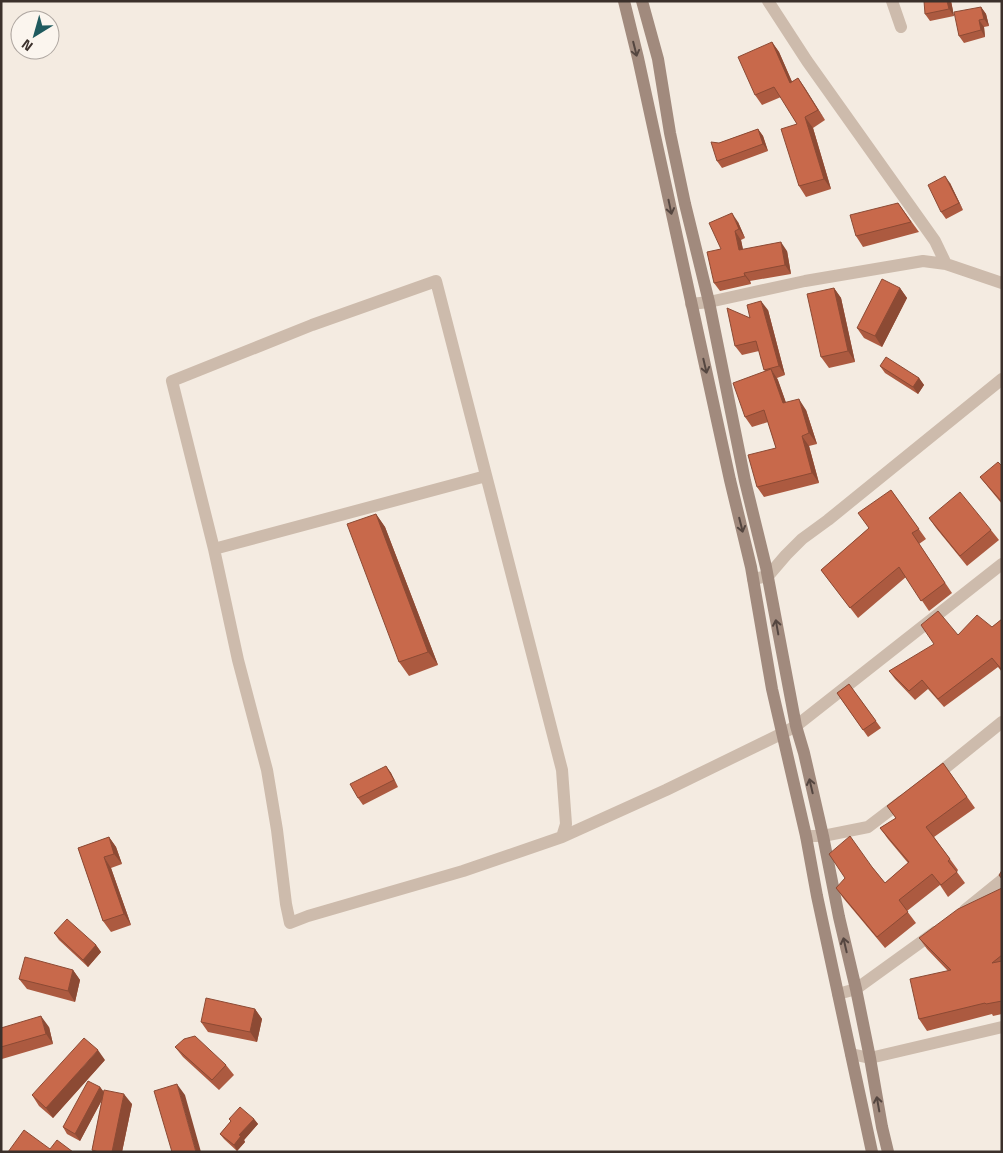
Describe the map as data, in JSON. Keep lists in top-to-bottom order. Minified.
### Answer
{"north":"bottom left"}
